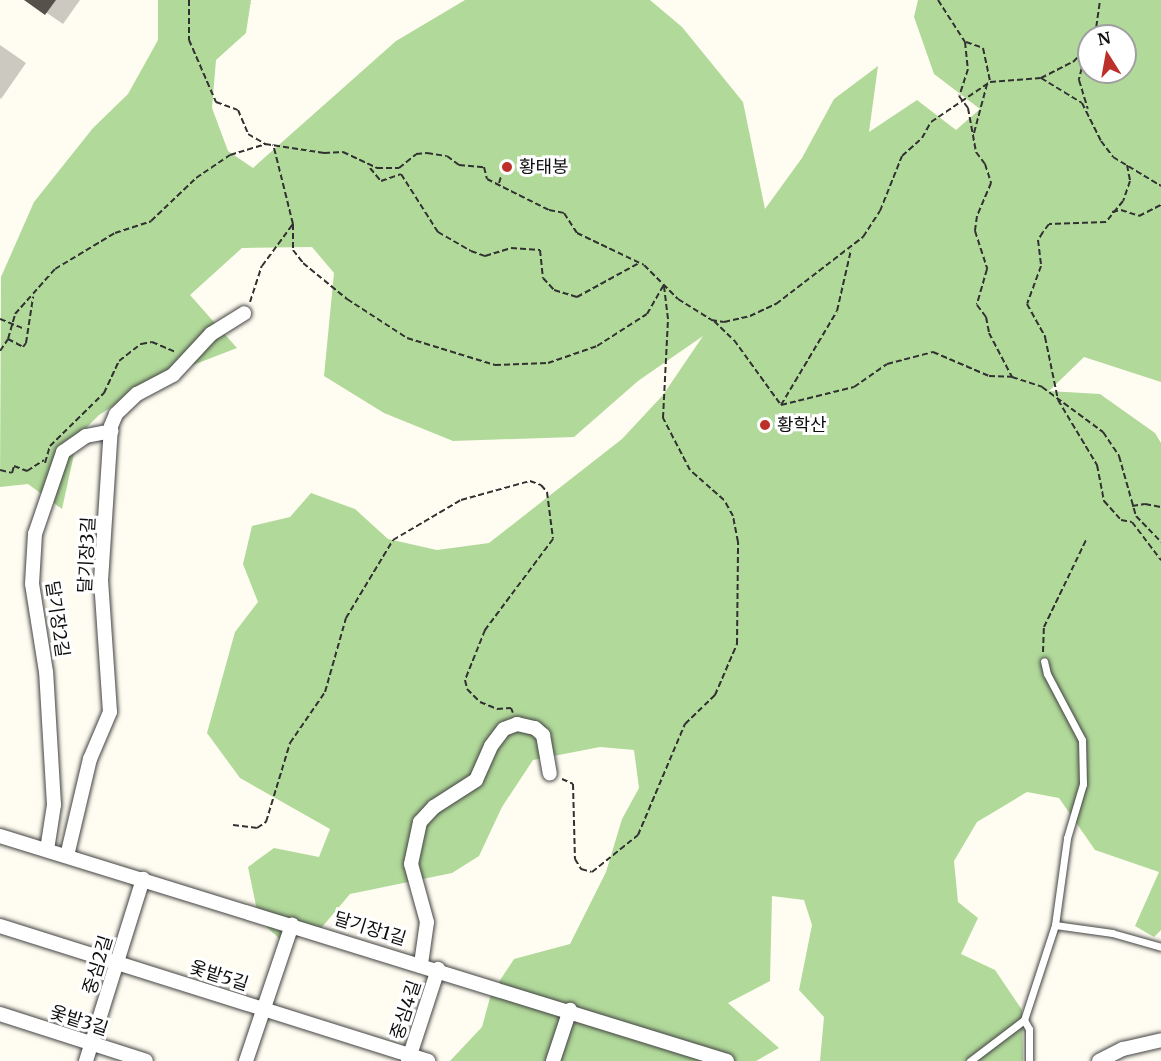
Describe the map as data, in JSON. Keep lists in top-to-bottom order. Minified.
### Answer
{"streets":{"street":["달기장3길","달기장2길","달기장1길","중심2길","옻밭5길","중심4길","옻밭3길"]},"crossings":[["달기장3길","달기장2길"],["달기장3길","달기장1길"],["달기장2길","달기장1길"],["달기장1길","중심2길"],["달기장1길","중심4길"],["중심2길","옻밭5길"],["중심2길","옻밭3길"],["옻밭5길","중심4길"]],"places":["황태봉","황학산"],"north":"top"}
